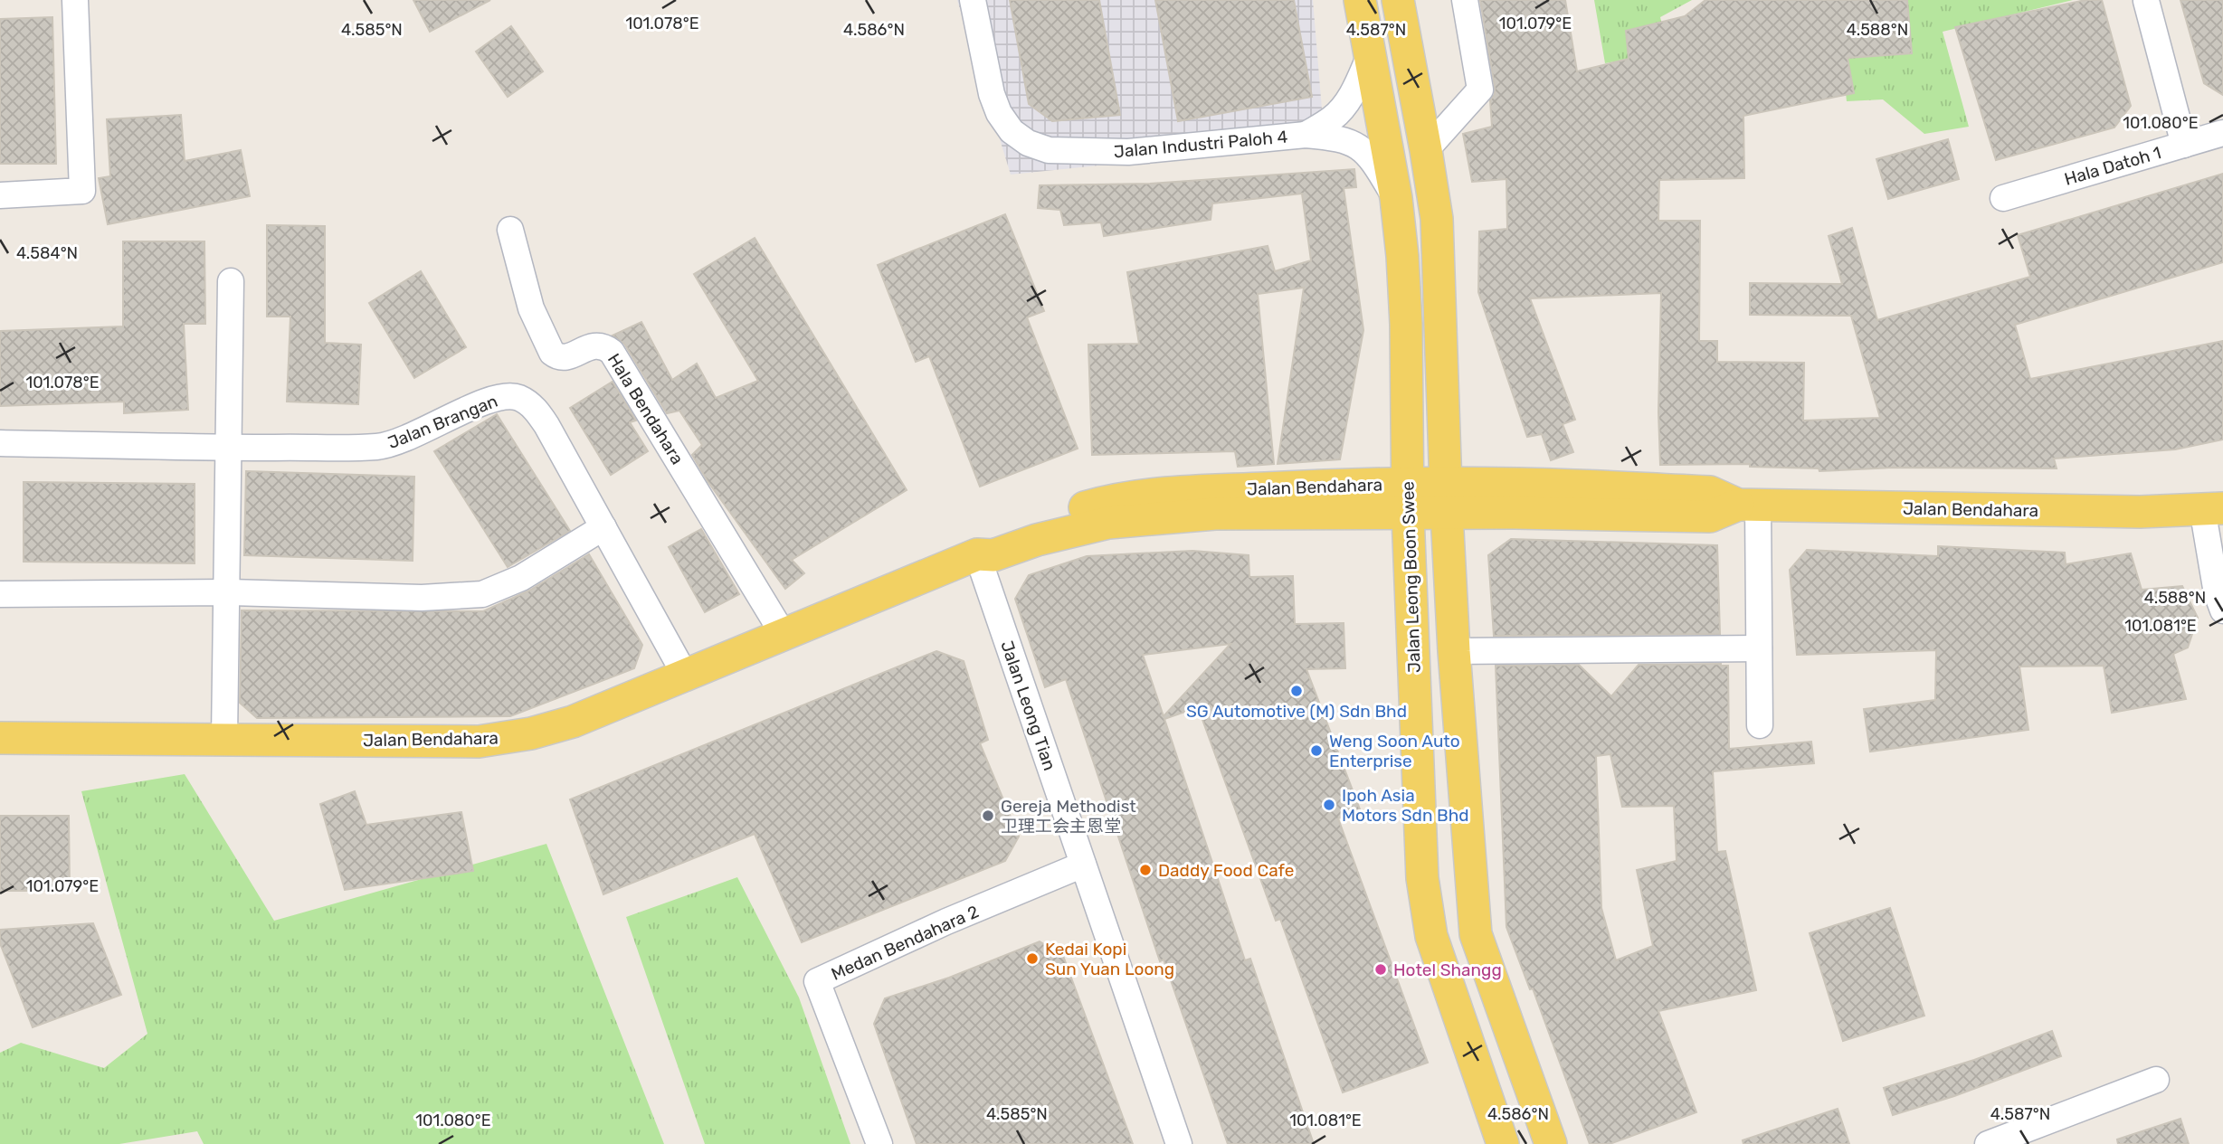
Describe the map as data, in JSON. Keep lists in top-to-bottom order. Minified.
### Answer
{"streets":{"main road":["Jalan Bendahara","Jalan Leong Boon Swee"],"street":["Jalan Industri Paloh 4","Hala Datoh 1","Hala Bendahara","Jalan Brangan","Jalan Leong Tian","Medan Bendahara 2"]},"crossings":[["Jalan Industri Paloh 4","Jalan Leong Boon Swee"],["Hala Bendahara","Jalan Bendahara"],["Jalan Brangan","Jalan Bendahara"],["Jalan Bendahara","Jalan Leong Boon Swee"],["Jalan Bendahara","Jalan Leong Tian"],["Jalan Leong Tian","Medan Bendahara 2"]],"places":["SG Automotive (M) Sdn Bhd","Weng Soon Auto Enterprise","Ipoh Asia Motors Sdn Bhd","Gereja Methodist 卫理工会主恩堂","Daddy Food Cafe","Kedai Kopi Sun Yuan Loong","Hotel Shangg"],"coordinates":["101.079°E","101.078°E","4.585°N","4.586°N","4.587°N","4.588°N","101.080°E","4.584°N","101.081°E"]}
